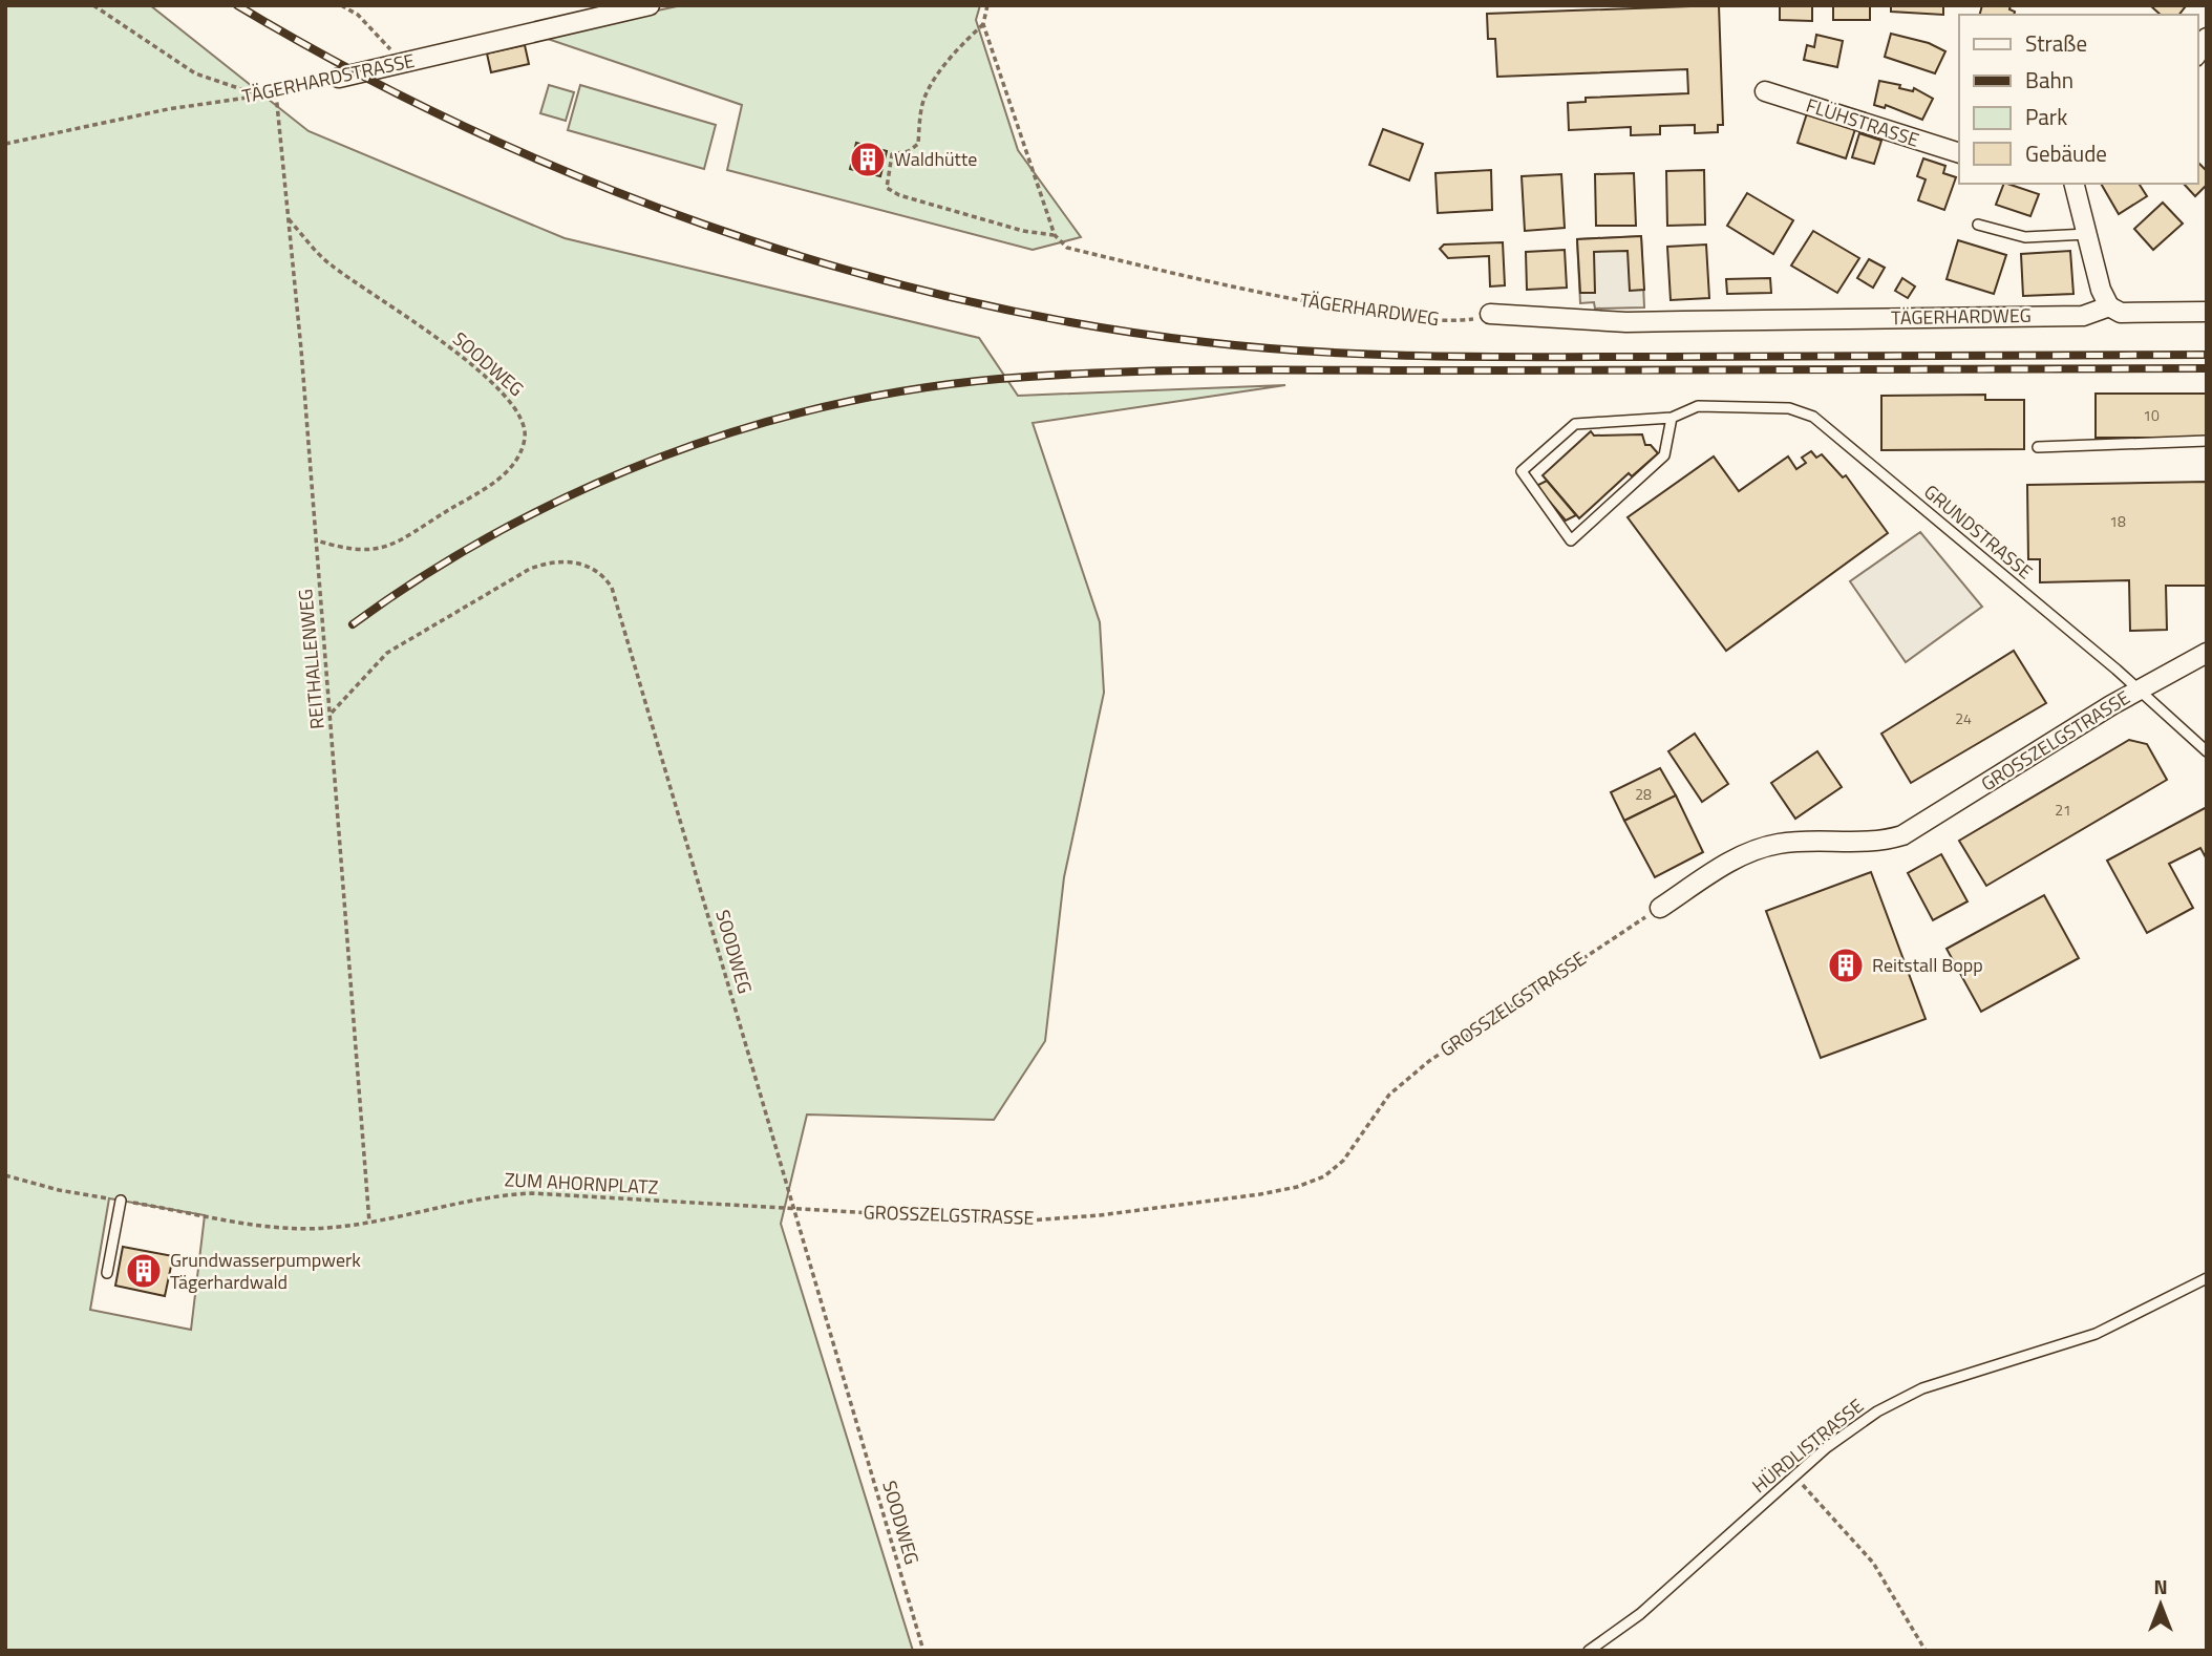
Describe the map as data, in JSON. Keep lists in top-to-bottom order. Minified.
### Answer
{"streets":{"street":["TÄGERHARDSTRASSE","FLÜHSTRASSE","TÄGERHARDWEG","GROSSZELGSTRASSE"],"lane":["GRUNDSTRASSE","HÜRDLISTRASSE"],"path":["SOODWEG","REITHALLENWEG","ZUM AHORNPLATZ"]},"crossings":[["TÄGERHARDSTRASSE","REITHALLENWEG"],["SOODWEG","REITHALLENWEG"],["SOODWEG","GROSSZELGSTRASSE"],["SOODWEG","ZUM AHORNPLATZ"],["GRUNDSTRASSE","GROSSZELGSTRASSE"],["REITHALLENWEG","ZUM AHORNPLATZ"],["GROSSZELGSTRASSE","ZUM AHORNPLATZ"]],"places":{"building":["Waldhütte","Reitstall Bopp","Grundwasserpumpwerk Tägerhardwald"]},"house_numbers":["10","18","24","28","21"],"legend":["Straße","Bahn","Park","Gebäude"],"north":"top"}
